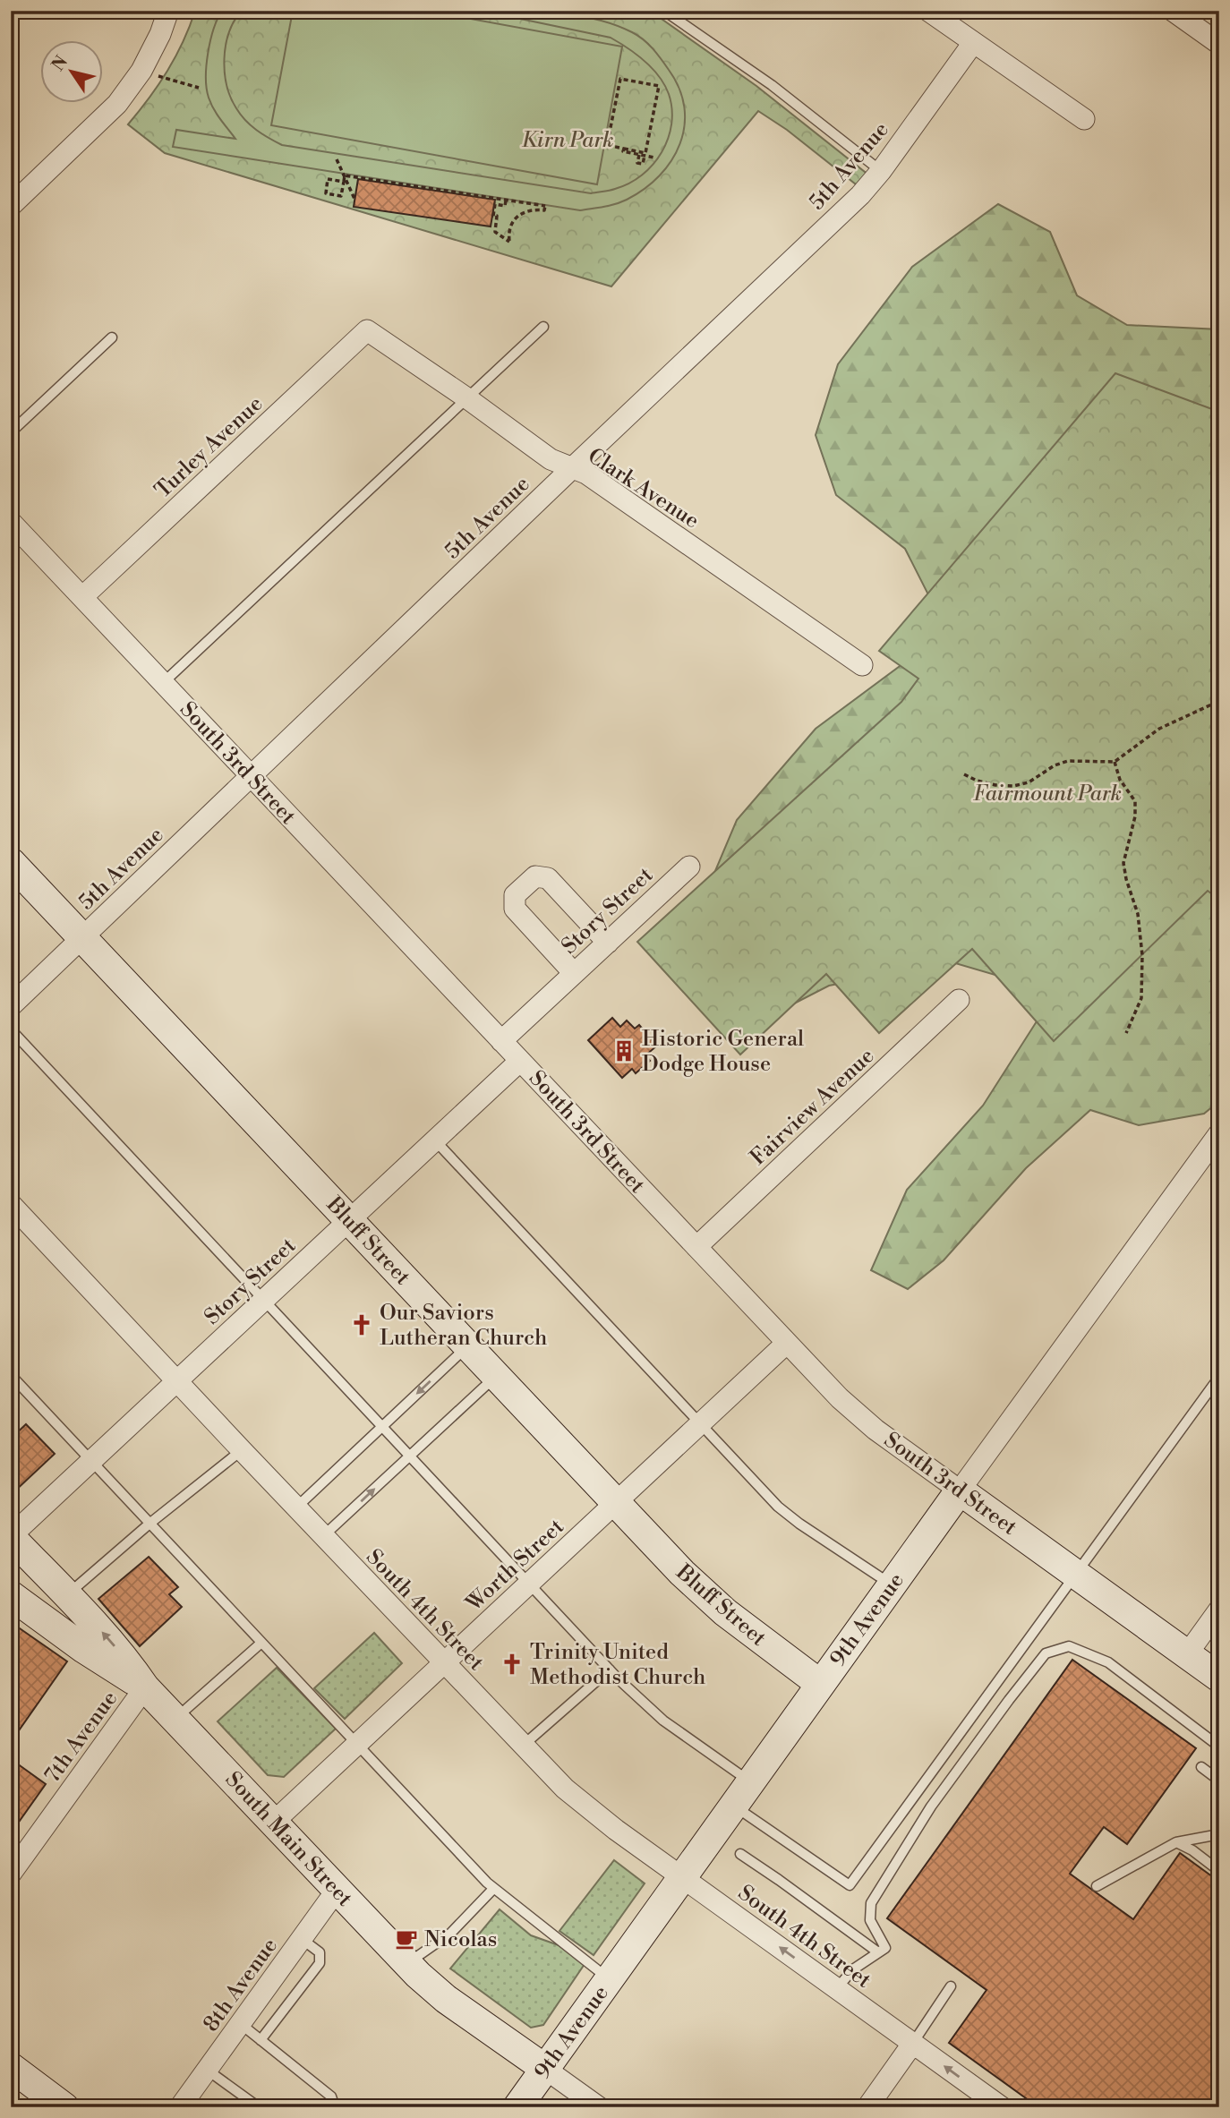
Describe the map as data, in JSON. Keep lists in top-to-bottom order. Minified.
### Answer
{"streets":{"main road":["South 3rd Street","Bluff Street","9th Avenue","South Main Street"],"street":["5th Avenue","Turley Avenue","Clark Avenue","Story Street","Fairview Avenue","Worth Street","South 4th Street","7th Avenue","8th Avenue"]},"crossings":[["5th Avenue","Clark Avenue"],["5th Avenue","South 3rd Street"],["5th Avenue","Bluff Street"],["Turley Avenue","Clark Avenue"],["Turley Avenue","South 3rd Street"],["South 3rd Street","Story Street"],["South 3rd Street","Fairview Avenue"],["South 3rd Street","Worth Street"],["South 3rd Street","9th Avenue"],["Story Street","Bluff Street"],["Story Street","South 4th Street"],["Story Street","South Main Street"],["Bluff Street","Worth Street"],["Bluff Street","9th Avenue"],["Worth Street","South 4th Street"],["Worth Street","South Main Street"],["South 4th Street","9th Avenue"],["9th Avenue","South Main Street"],["7th Avenue","South Main Street"],["South Main Street","8th Avenue"]],"parks":["Kirn Park","Fairmount Park"],"places":{"building":["Historic General Dodge House"],"church":["Our Saviors Lutheran Church","Trinity United Methodist Church"],"cafe":["Nicolas"]},"north":"top left"}
